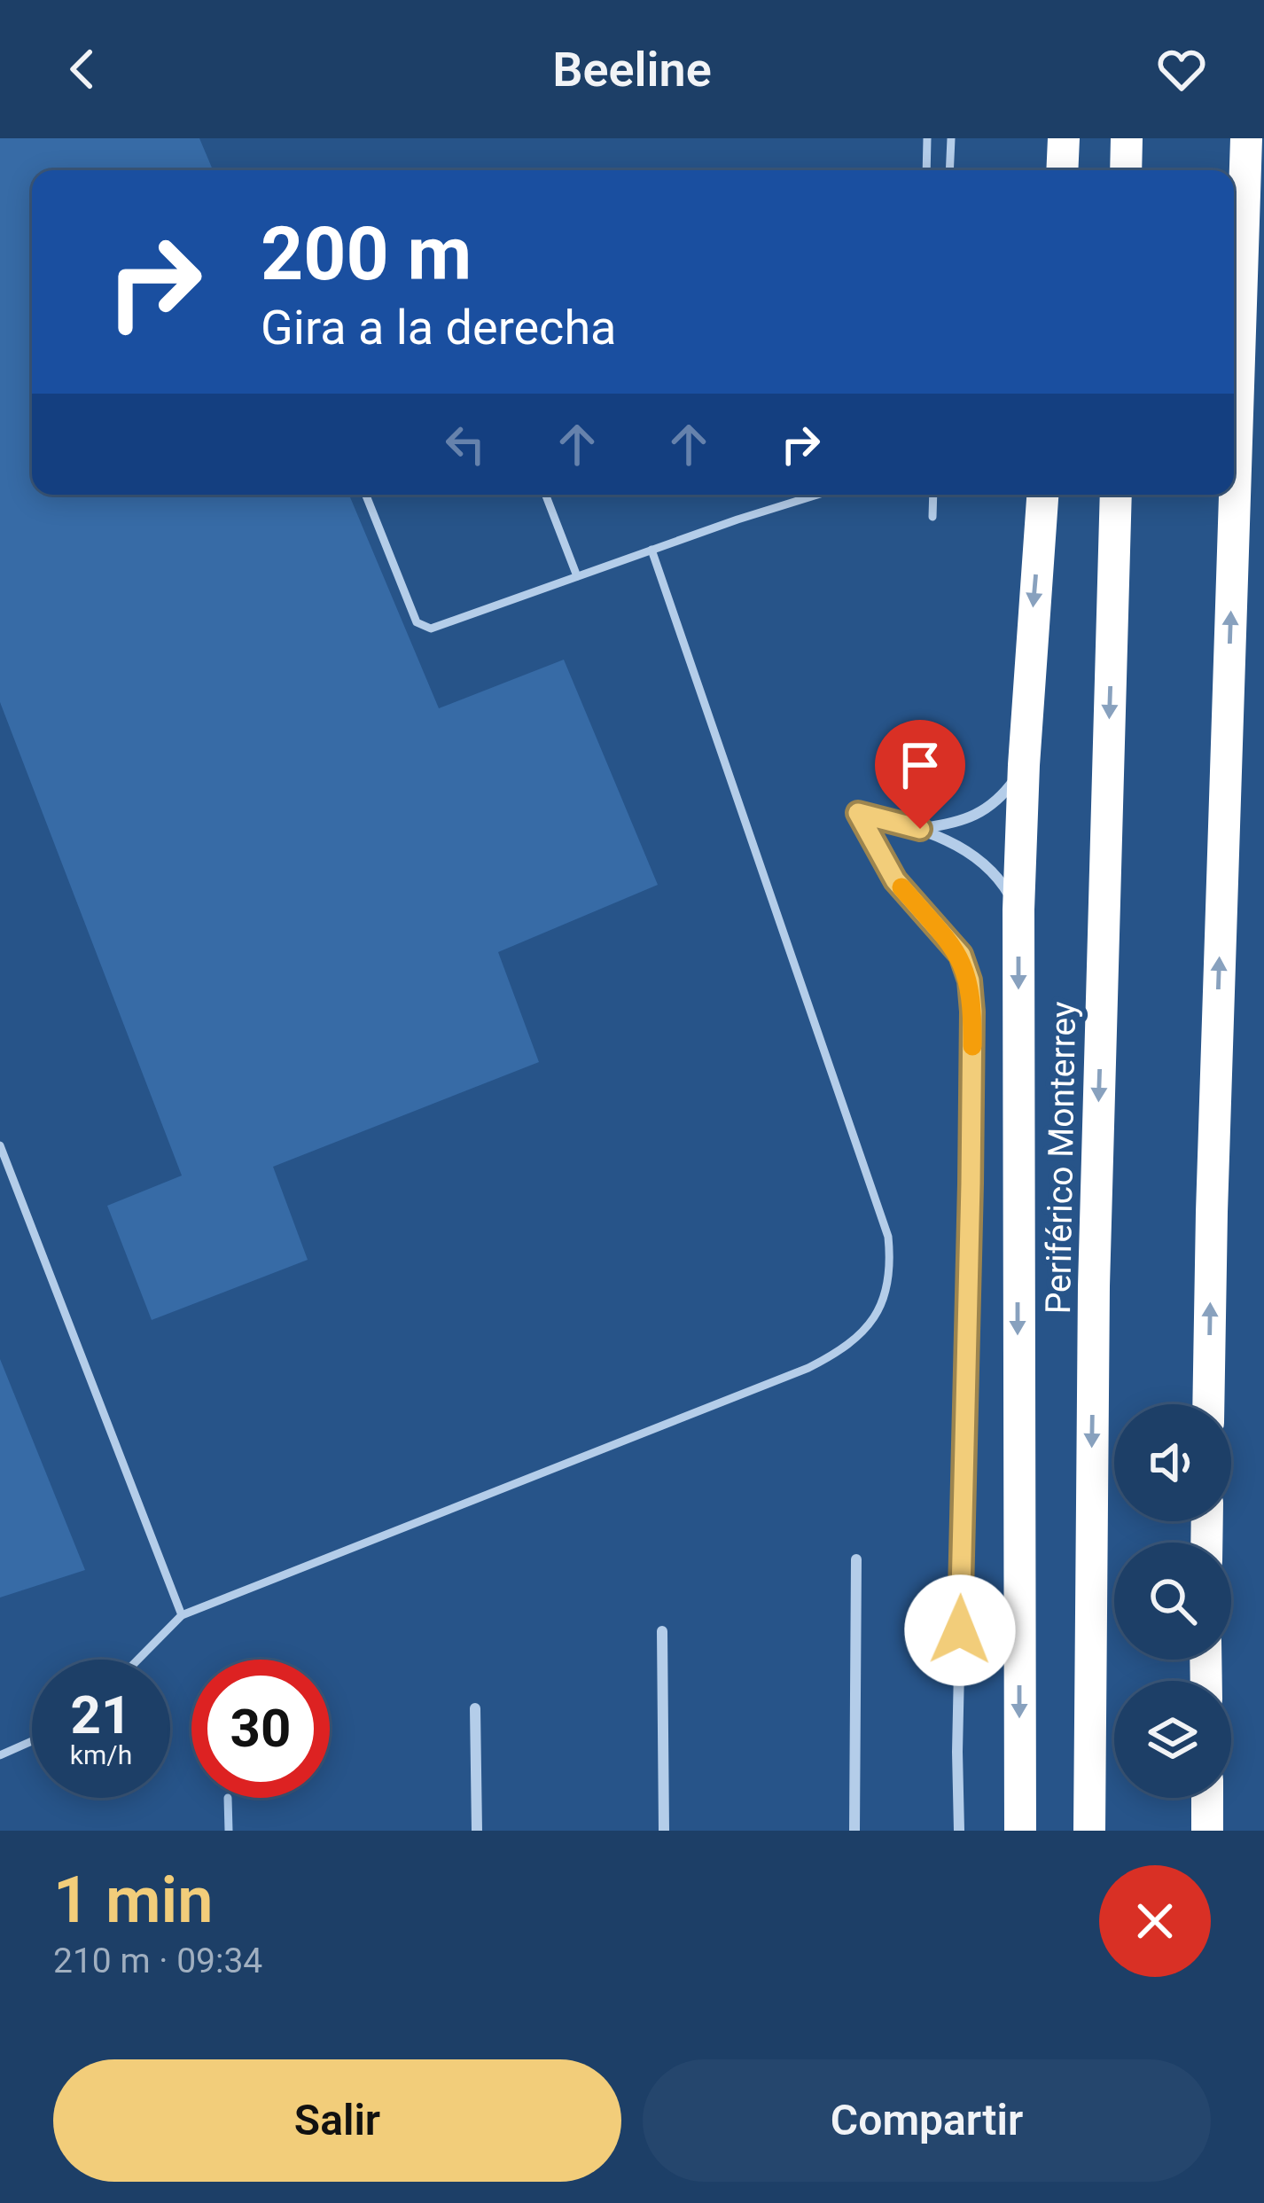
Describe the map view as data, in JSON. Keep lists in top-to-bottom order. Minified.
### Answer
{"streets":{"highway":["Periférico Monterrey"]},"page":{"header":"Beeline","turn":["200 m","Gira a la derecha"],"speed":"21 km/h","limit":"30","heading":["1 min","210 m · 09:34"],"buttons":["Salir","Compartir"]}}
